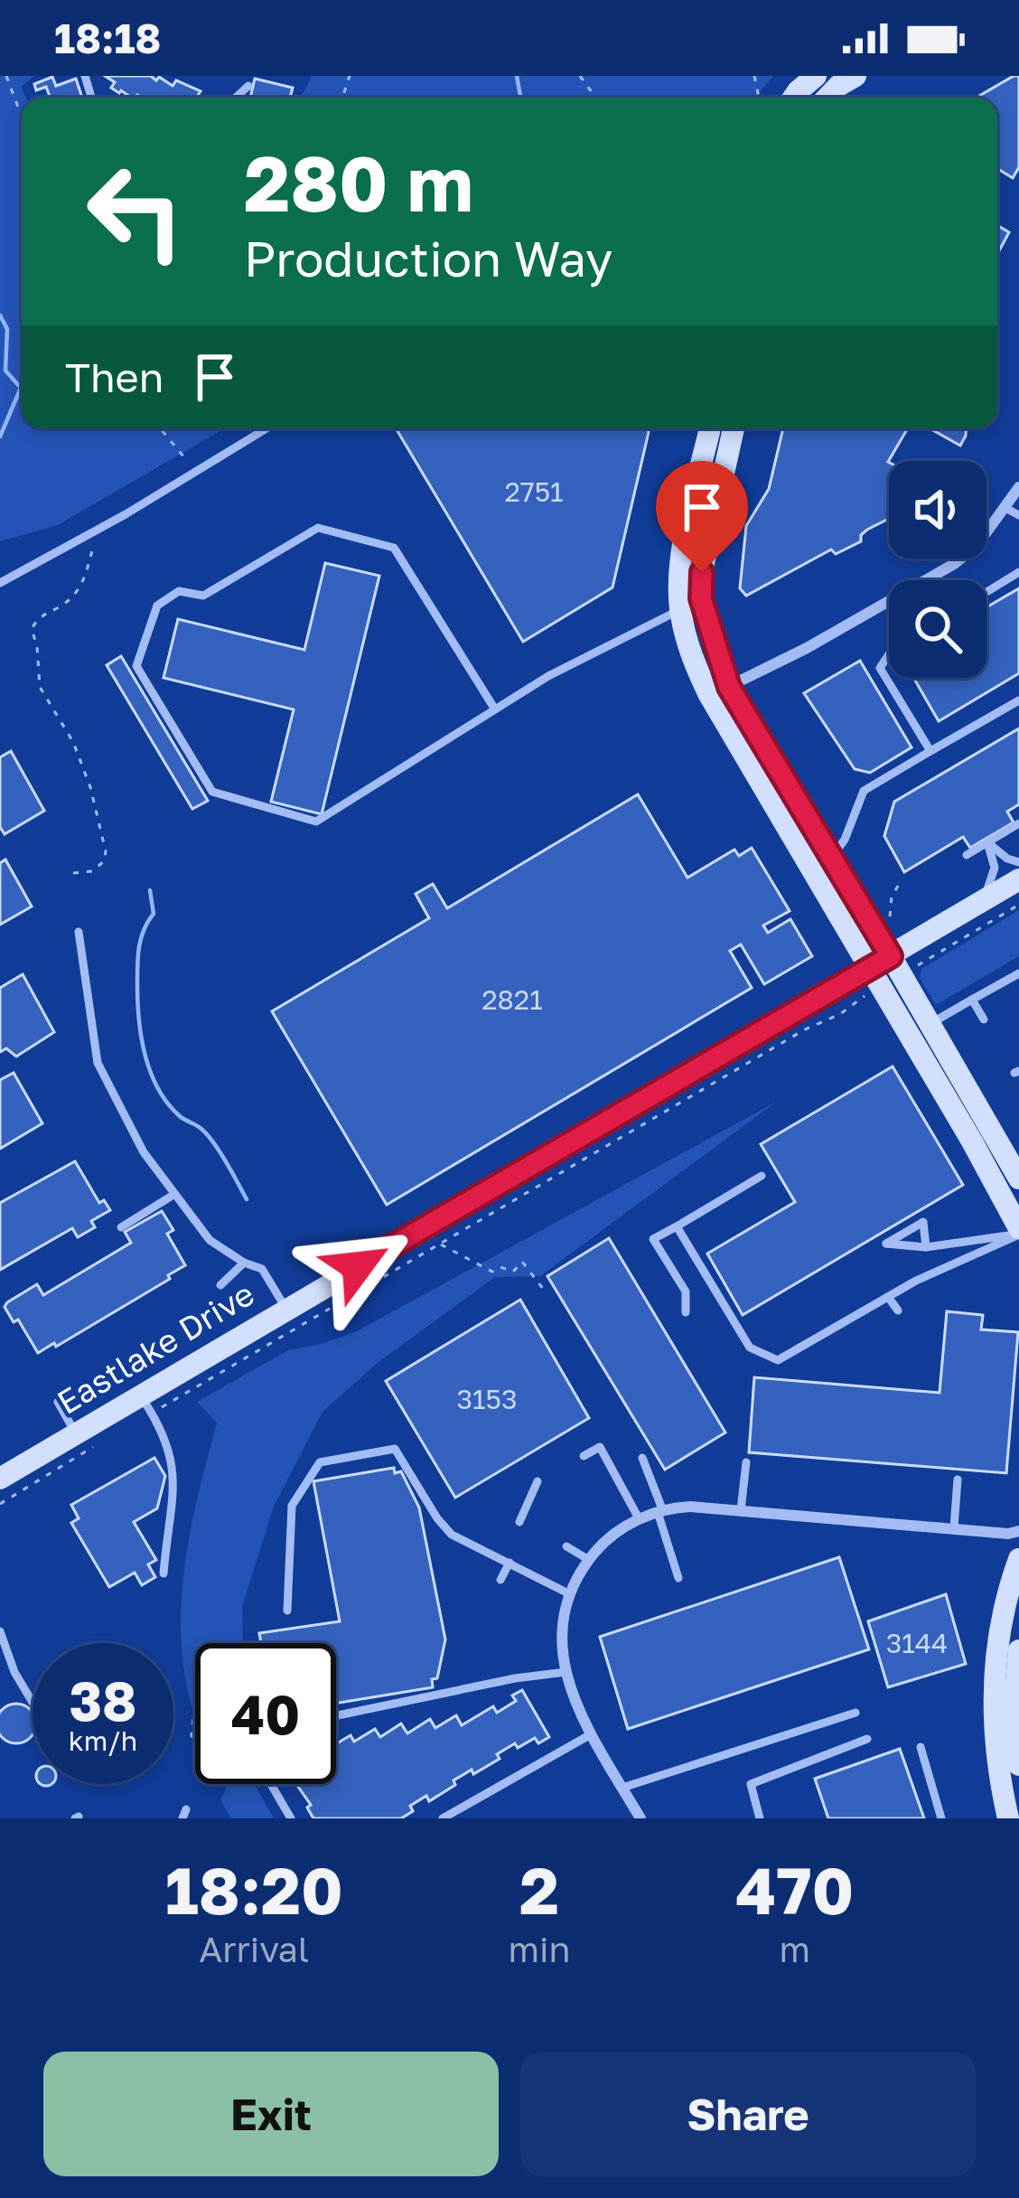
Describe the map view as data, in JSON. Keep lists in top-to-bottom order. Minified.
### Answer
{"streets":{"street":["Eastlake Drive"]},"house_numbers":["2751","2821","3153","3144"],"page":{"status":"18:18","turn":["280 m","Production Way"],"then":"Then","speed":"38 km/h","limit":"40","eta":["18:20","Arrival","2","min","470","m"],"buttons":["Exit","Share"]}}
